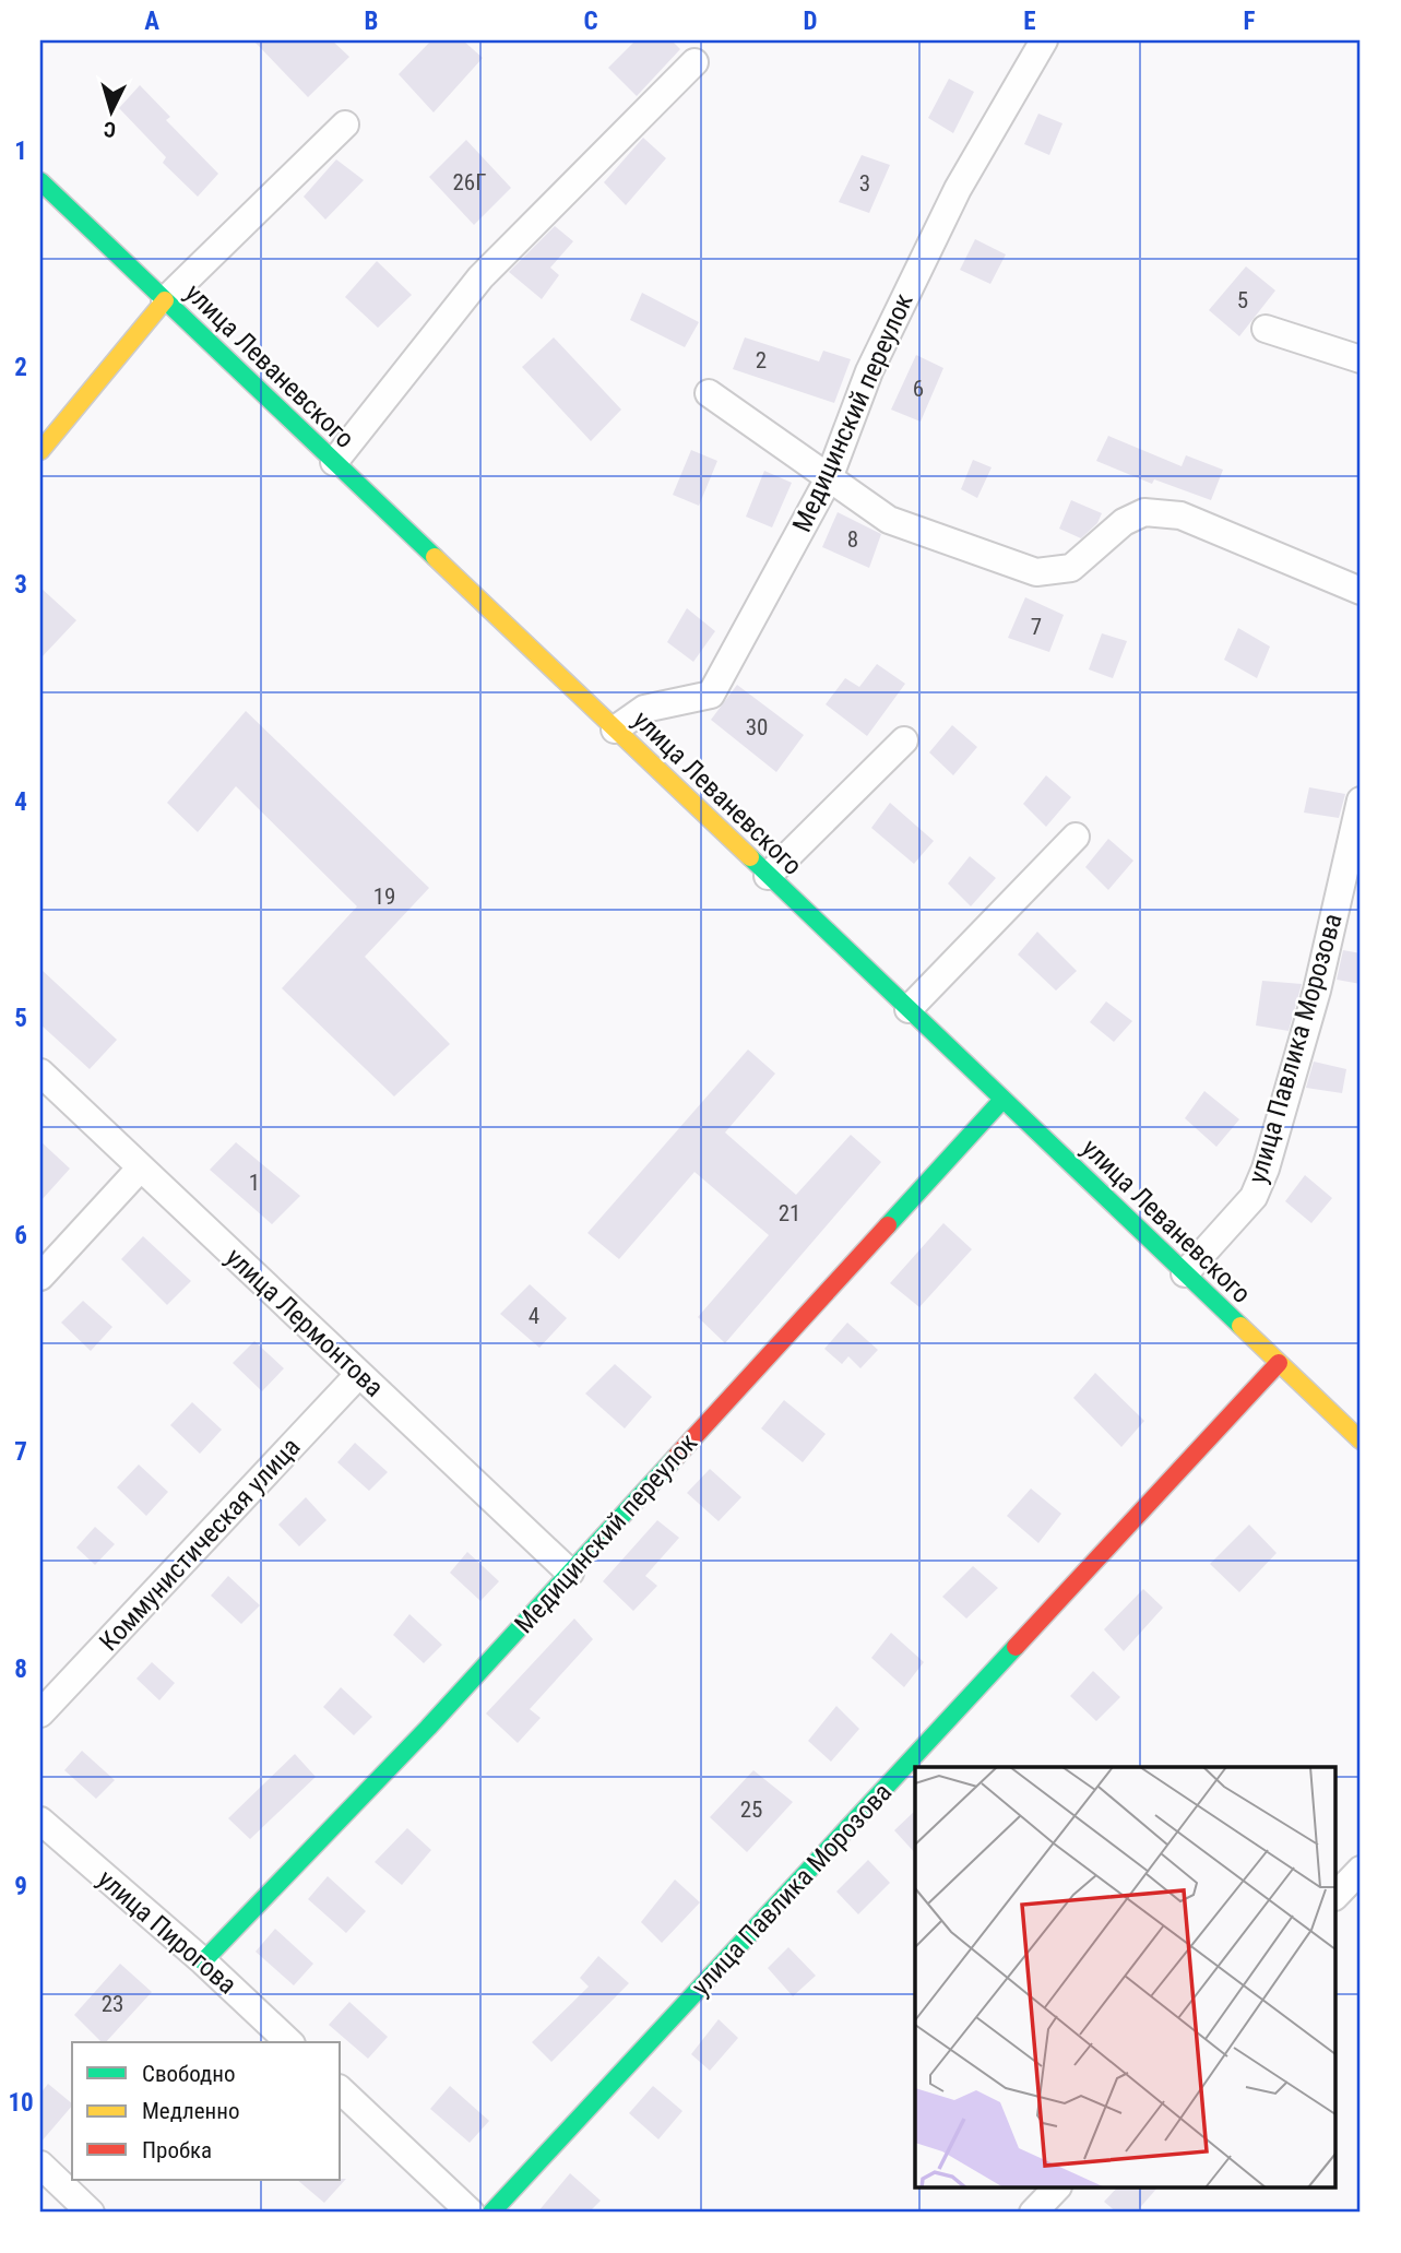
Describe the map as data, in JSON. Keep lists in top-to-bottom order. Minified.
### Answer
{"streets":{"street":["улица Леваневского","Медицинский переулок","улица Павлика Морозова","улица Лермонтова","Коммунистическая улица","улица Пирогова"]},"crossings":[["улица Леваневского","Медицинский переулок"],["улица Леваневского","улица Павлика Морозова"],["Медицинский переулок","улица Лермонтова"],["Медицинский переулок","улица Пирогова"],["улица Лермонтова","Коммунистическая улица"]],"house_numbers":["26Г","3","5","2","6","8","7","30","19","1","21","4","25","23"],"legend":["Свободно","Медленно","Пробка"],"north":"bottom","grid":{"columns":["A","B","C","D","E","F"],"rows":["1","2","3","4","5","6","7","8","9","10"]}}
